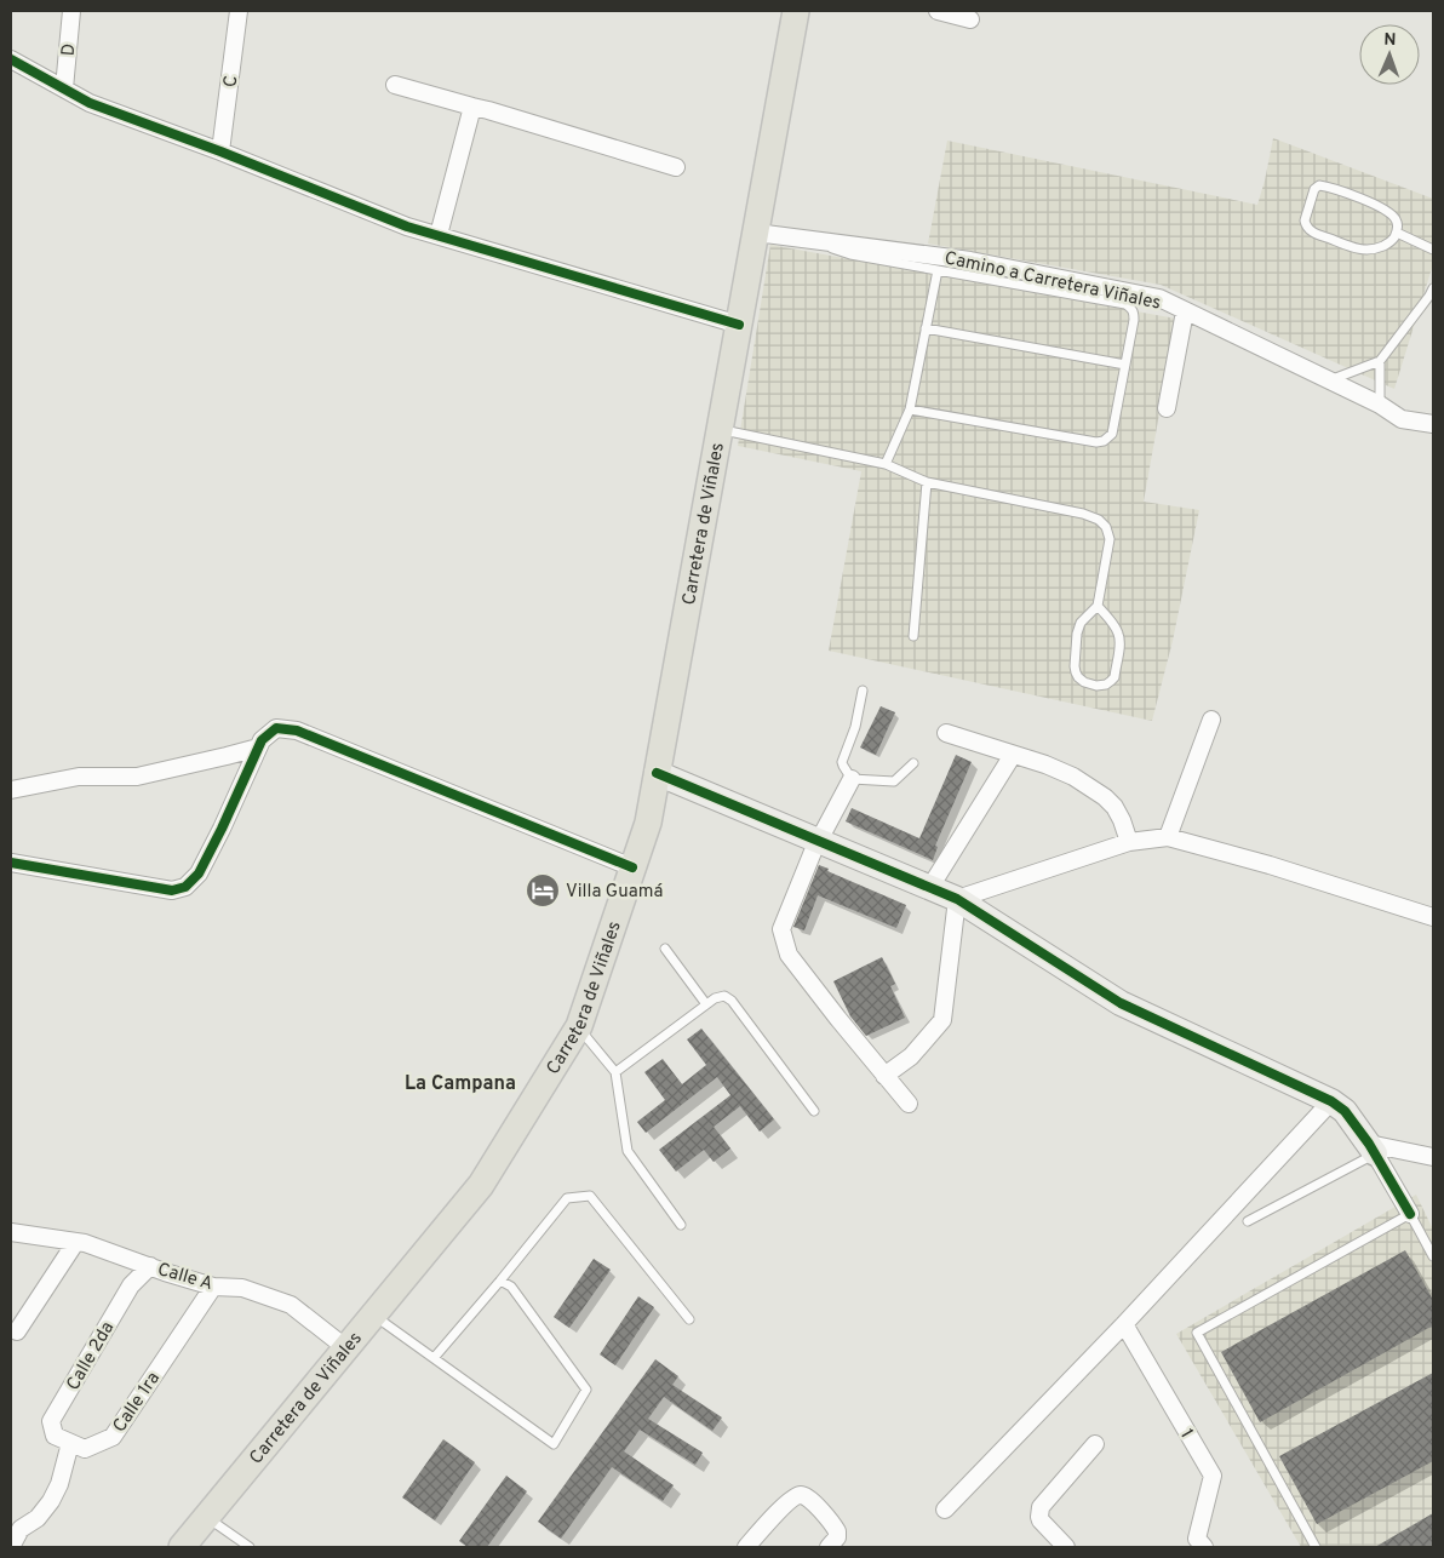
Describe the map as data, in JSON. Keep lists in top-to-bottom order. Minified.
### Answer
{"streets":{"main road":["Carretera de Viñales"],"street":["D","C","Camino a Carretera Viñales","Calle A","Calle 2da","Calle 1ra","1"]},"crossings":[["Camino a Carretera Viñales","Carretera de Viñales"],["Carretera de Viñales","Calle A"],["Calle A","Calle 2da"],["Calle A","Calle 1ra"],["Calle 2da","Calle 1ra"]],"districts":["La Campana"],"places":{"hotel":["Villa Guamá"]},"north":"top"}
